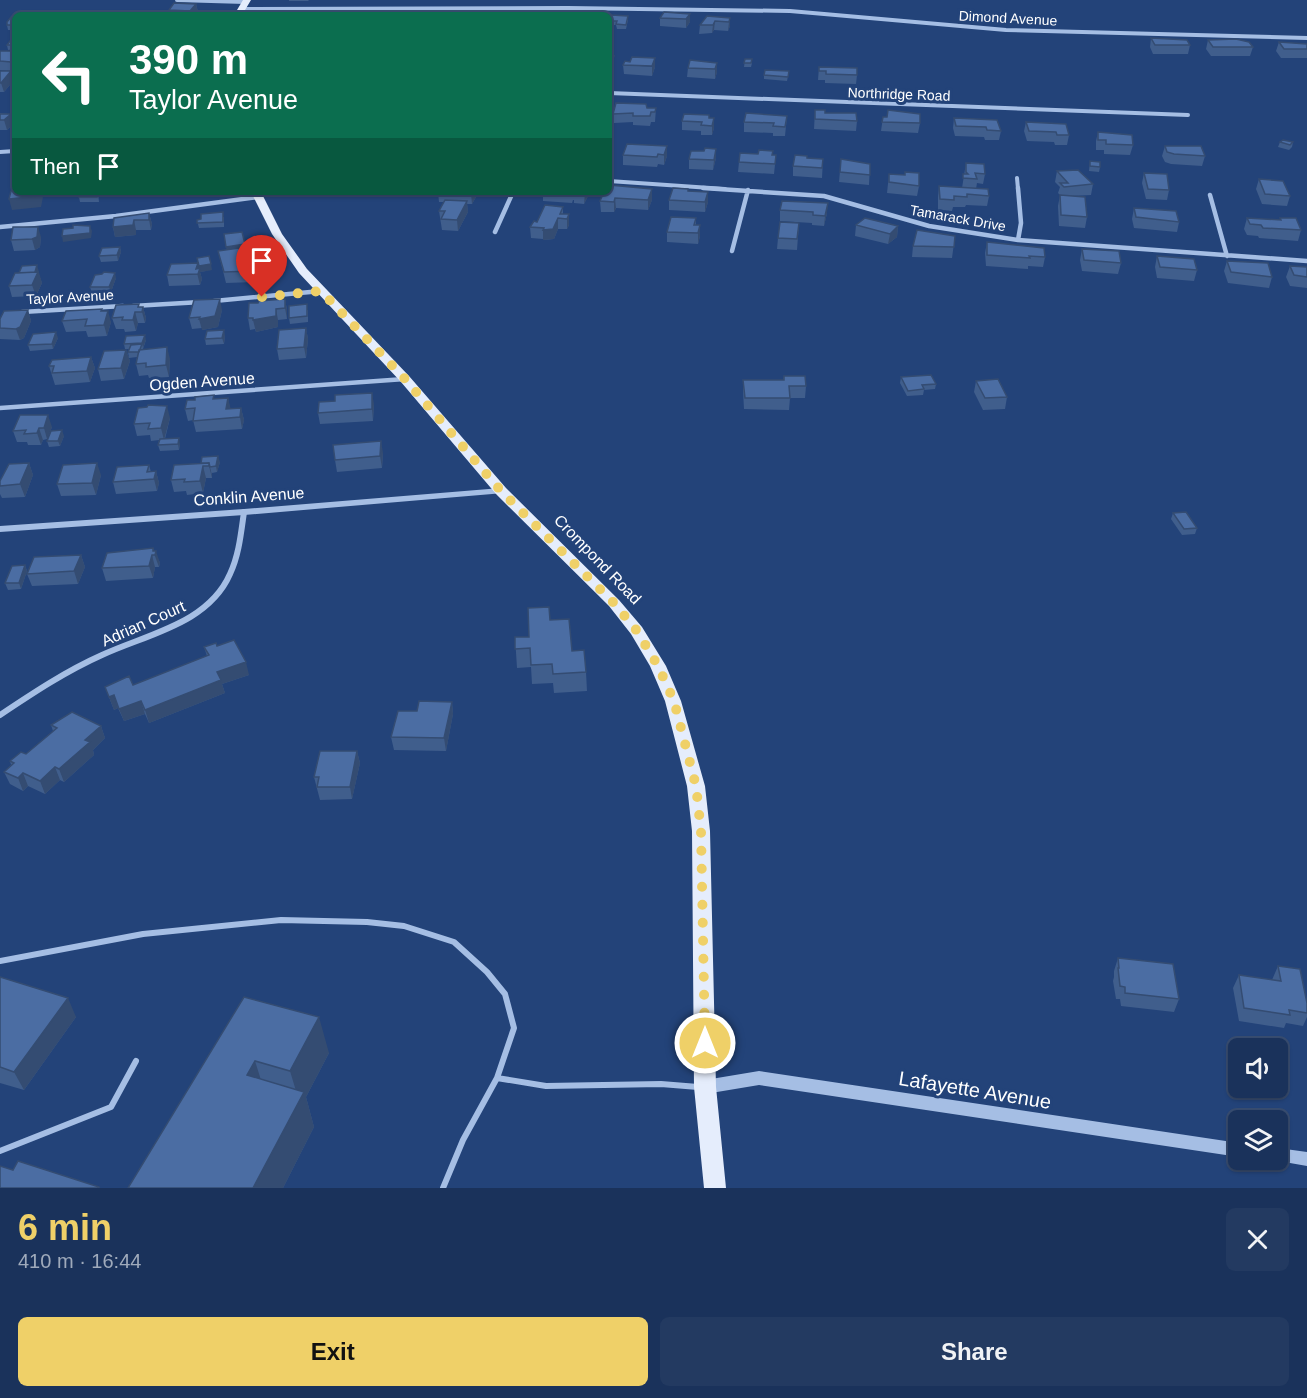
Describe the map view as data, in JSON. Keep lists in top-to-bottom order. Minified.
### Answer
{"streets":{"main road":["Crompond Road"],"street":["Dimond Avenue","Northridge Road","Tamarack Drive","Taylor Avenue","Ogden Avenue","Conklin Avenue","Adrian Court","Lafayette Avenue"]},"crossings":[["Taylor Avenue","Crompond Road"],["Ogden Avenue","Crompond Road"],["Conklin Avenue","Crompond Road"],["Conklin Avenue","Adrian Court"],["Crompond Road","Lafayette Avenue"]],"page":{"turn":["390 m","Taylor Avenue"],"then":"Then","heading":["6 min","410 m · 16:44"],"buttons":["Exit","Share"]}}
